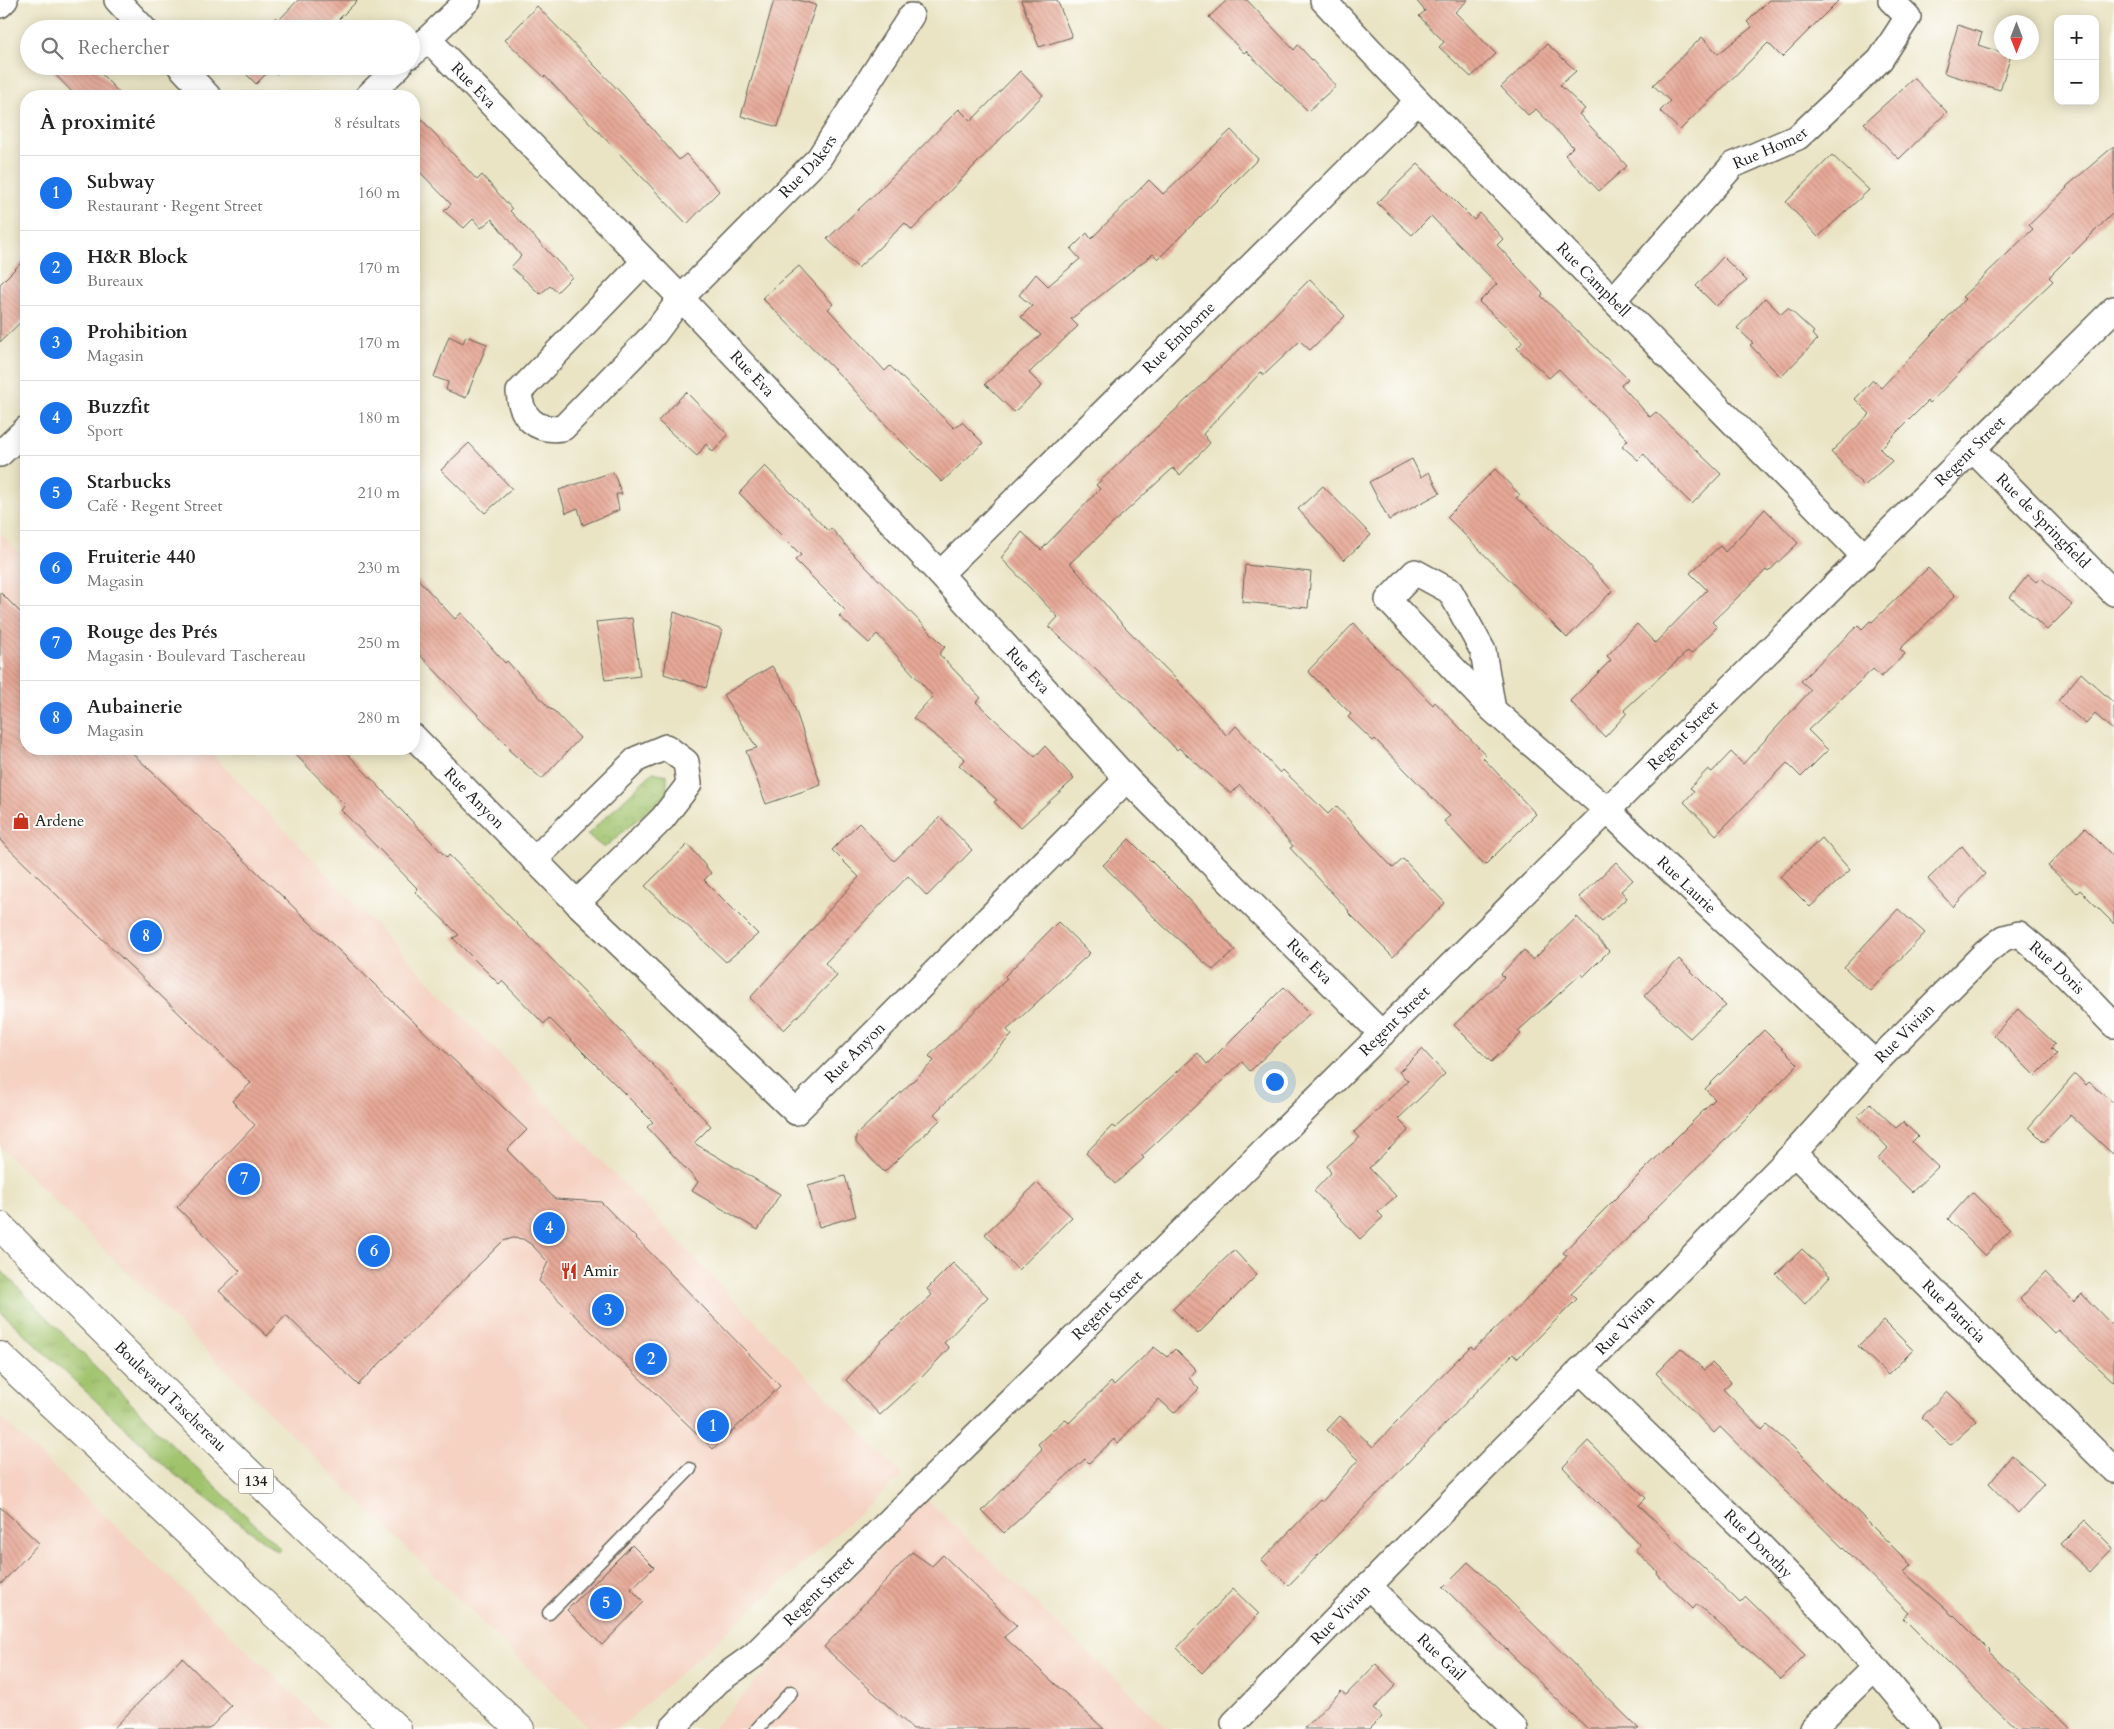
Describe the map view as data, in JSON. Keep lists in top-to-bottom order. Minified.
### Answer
{"streets":{"main road":["Boulevard Taschereau","134"],"street":["Rue Eva","Rue Homer","Rue Dakers","Rue Campbell","Rue Emborne","Regent Street","Rue de Springfield","Rue Anyon","Rue Laurie","Rue Doris","Rue Vivian","Rue Patricia","Rue Dorothy","Rue Gail"]},"crossings":[["Rue Eva","Rue Dakers"],["Rue Eva","Rue Emborne"],["Rue Eva","Regent Street"],["Rue Eva","Rue Anyon"],["Rue Homer","Rue Campbell"],["Rue Campbell","Rue Emborne"],["Rue Campbell","Regent Street"],["Regent Street","Rue de Springfield"],["Regent Street","Rue Laurie"],["Rue Laurie","Rue Vivian"],["Rue Doris","Rue Vivian"],["Rue Vivian","Rue Patricia"],["Rue Vivian","Rue Dorothy"],["Rue Vivian","Rue Gail"]],"places":{"shop":["Ardene"],"restaurant":["Amir"]},"north":"bottom","page":{"map_buttons":["+","−"],"search":"Rechercher","heading":["À proximité","8 résultats"],"list":[{"mark":"1","name":"Subway","note":"Restaurant · Regent Street","value":"160 m"},{"mark":"2","name":"H&R Block","note":"Bureaux","value":"170 m"},{"mark":"3","name":"Prohibition","note":"Magasin","value":"170 m"},{"mark":"4","name":"Buzzfit","note":"Sport","value":"180 m"},{"mark":"5","name":"Starbucks","note":"Café · Regent Street","value":"210 m"},{"mark":"6","name":"Fruiterie 440","note":"Magasin","value":"230 m"},{"mark":"7","name":"Rouge des Prés","note":"Magasin · Boulevard Taschereau","value":"250 m"},{"mark":"8","name":"Aubainerie","note":"Magasin","value":"280 m"}],"pins":["8","7","4","6","3","2","1","5"]}}
